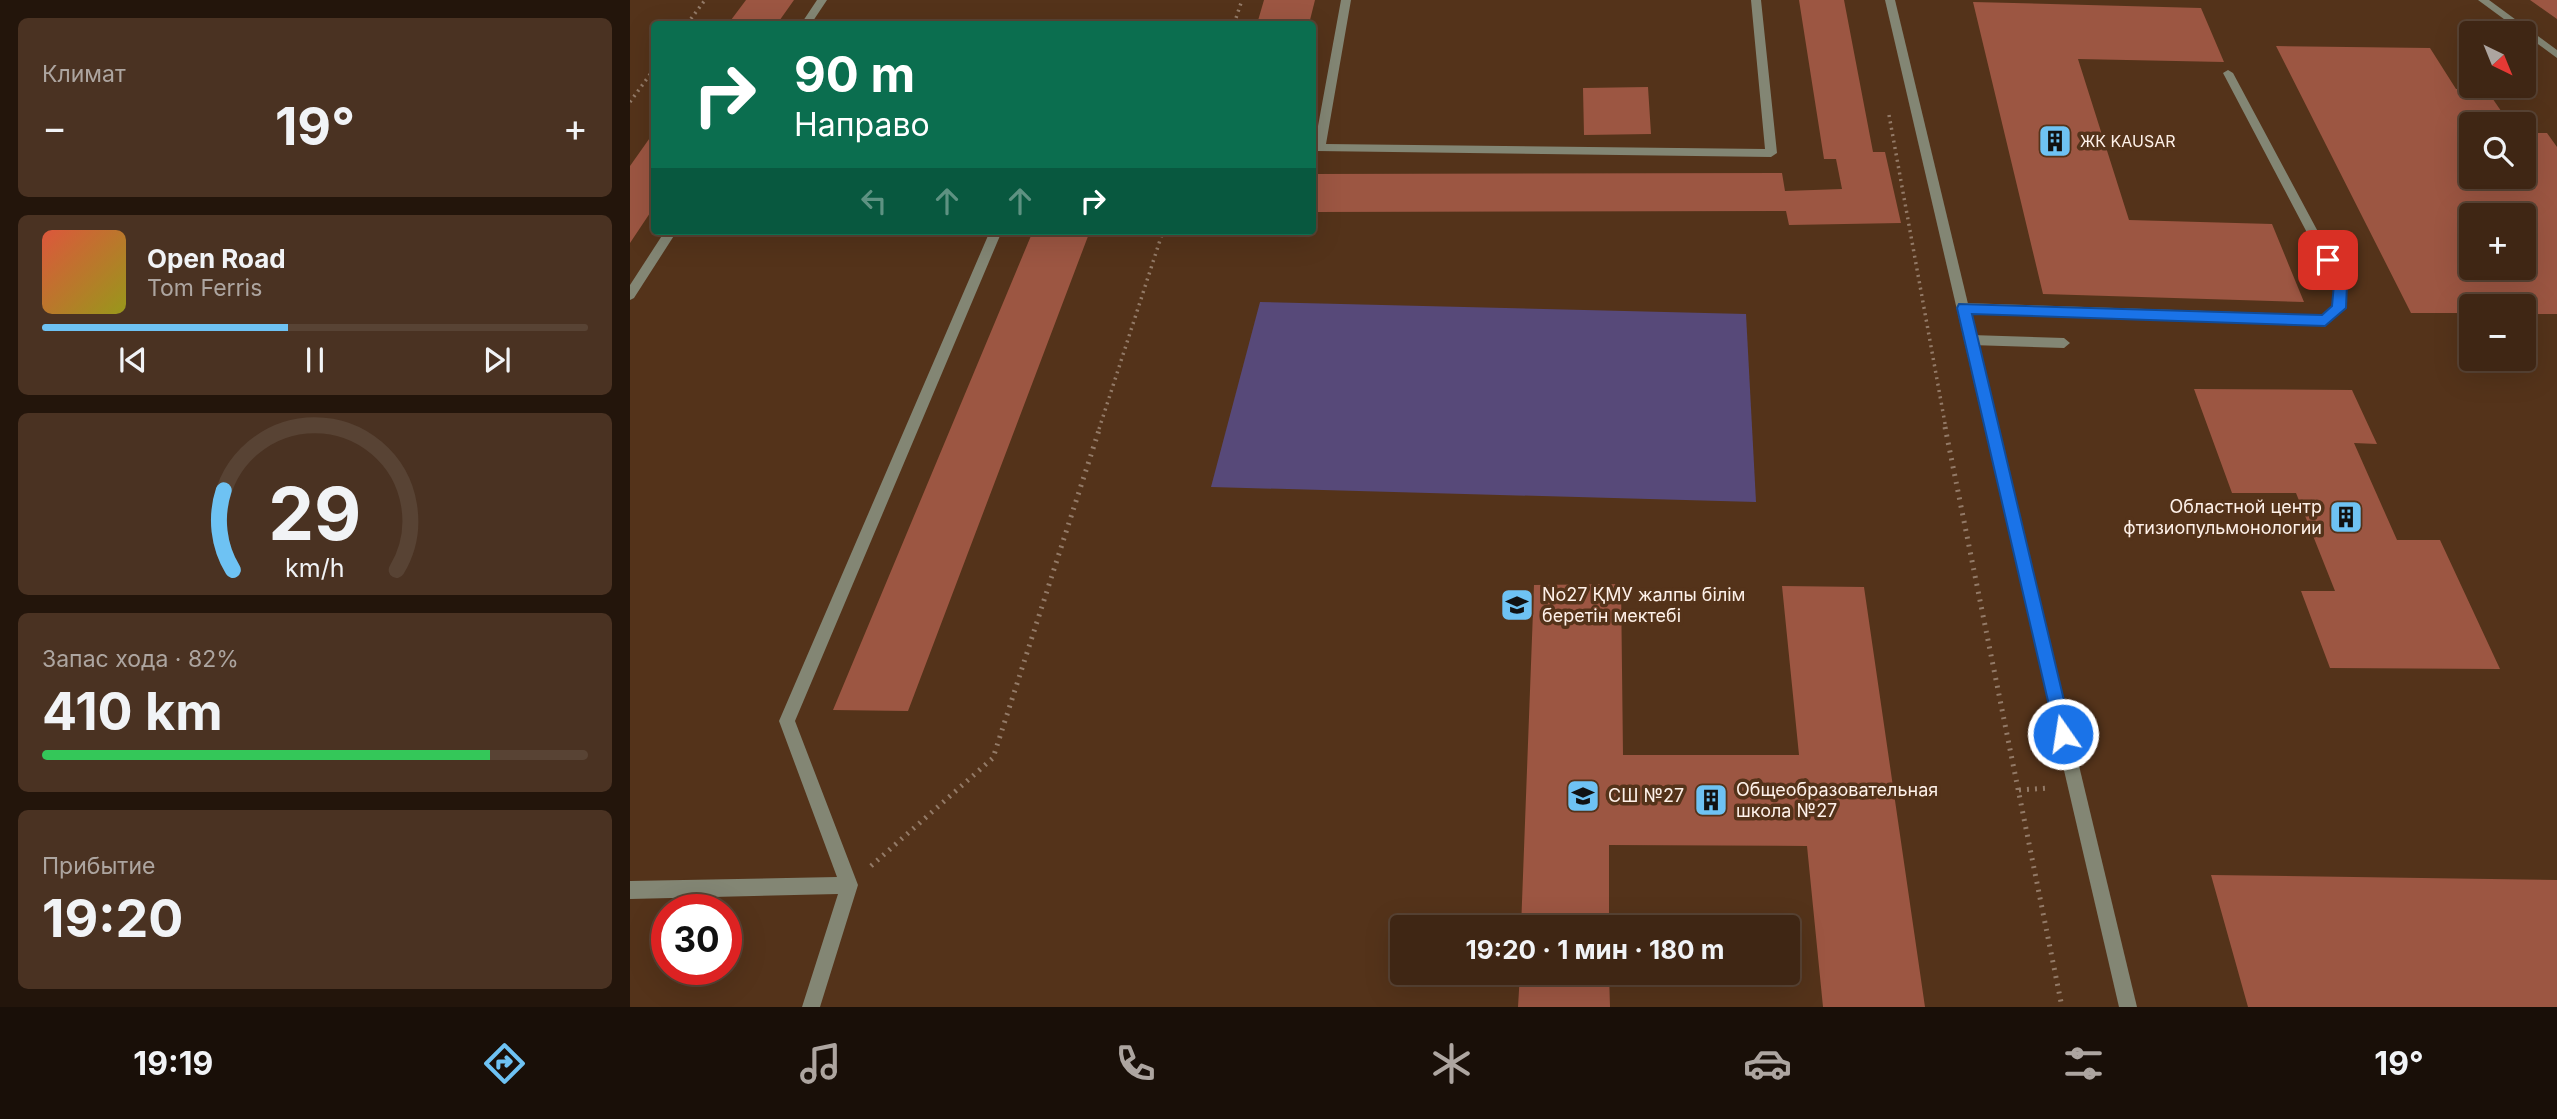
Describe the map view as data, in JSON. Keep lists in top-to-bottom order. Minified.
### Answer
{"places":{"building":["ЖК KAUSAR","Областной центр фтизиопульмонологии","Общеобразовательная школа №27"],"school or university":["No27 ҚМУ жалпы білім беретін мектебі","СШ №27"]},"north":"bottom right","page":{"tile":["Климат",["Запас хода · 82%","410 km"],["Прибытие","19:20"]],"map_buttons":["+","−"],"turn":["90 m","Направо"],"heat":["−","19°","+"],"song":["Open Road","Tom Ferris"],"limit":"30","trip":"19:20 · 1 мин · 180 m","tabs":["19:19","19°"],"gauge":["29","km/h"]}}
